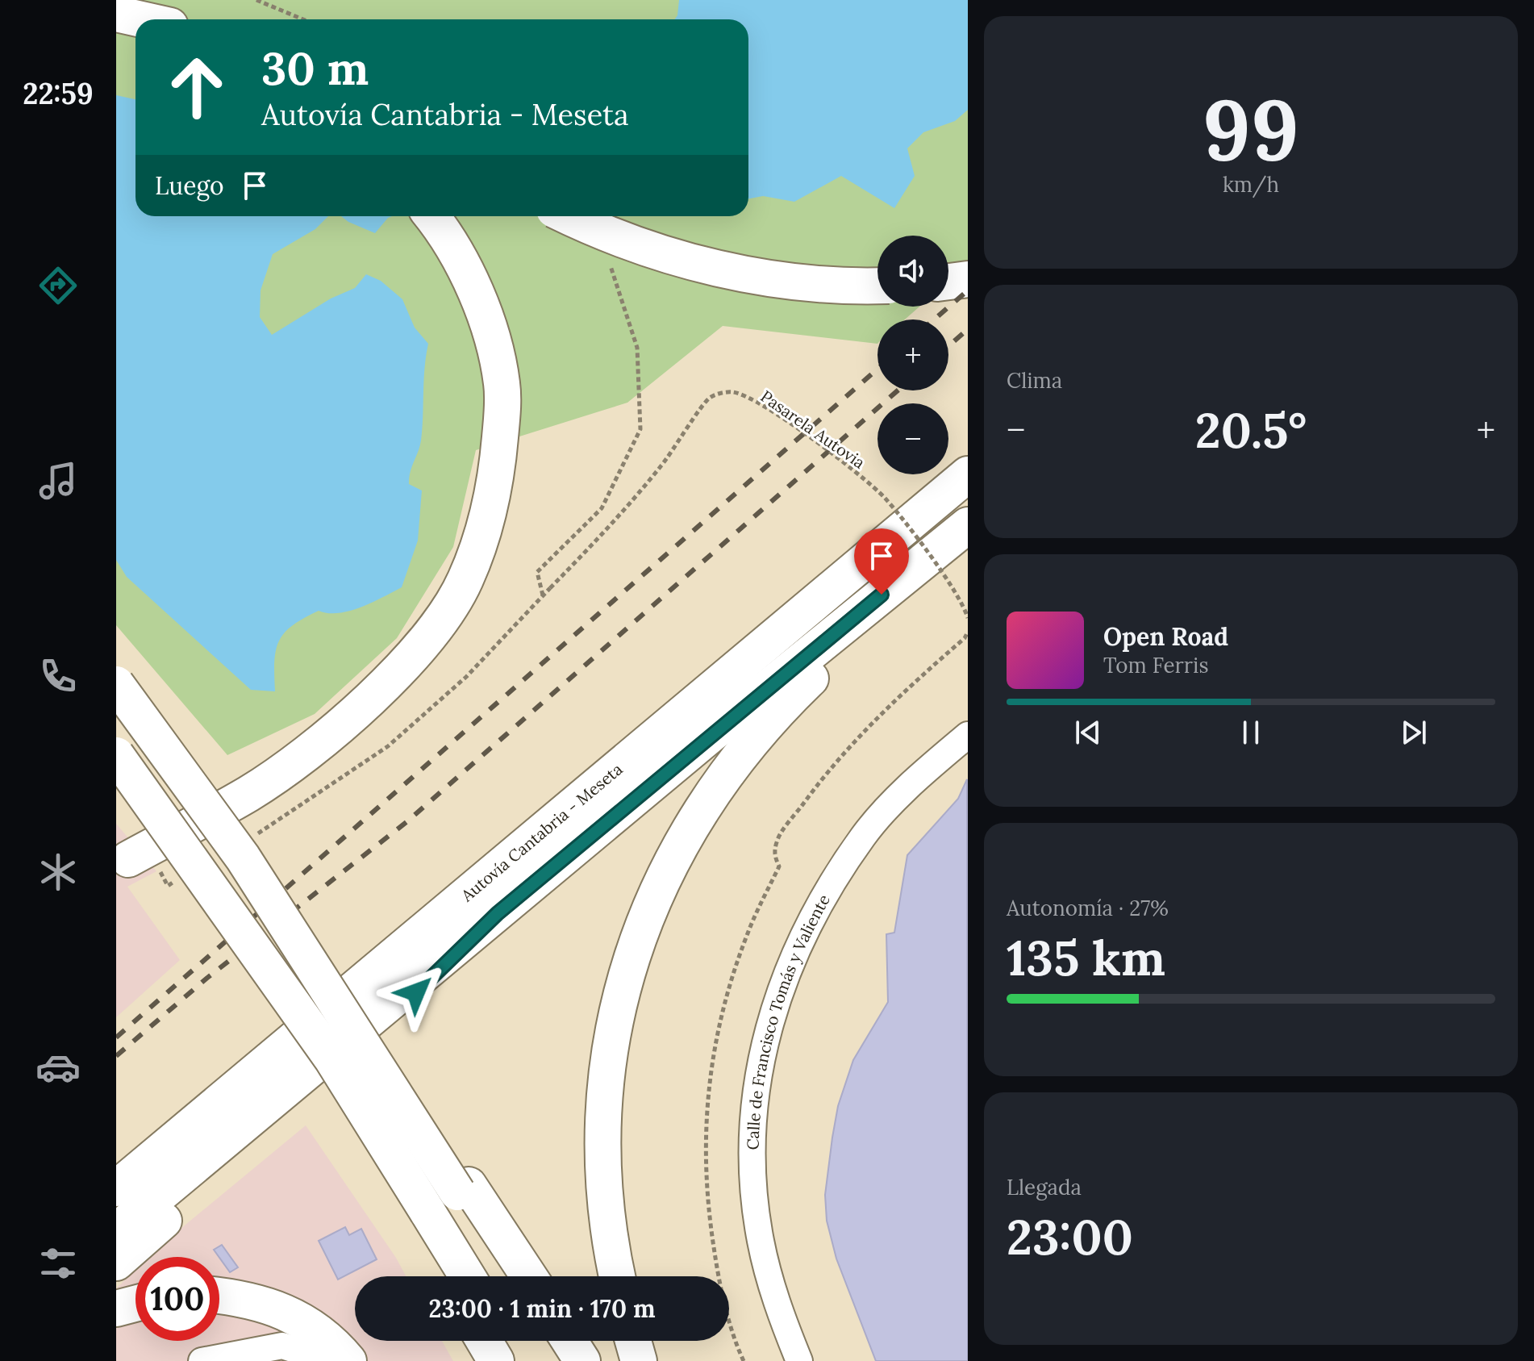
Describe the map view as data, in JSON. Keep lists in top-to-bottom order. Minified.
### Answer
{"streets":{"highway":["Autovía Cantabria - Meseta"],"street":["Calle de Francisco Tomás y Valiente"],"path":["Pasarela Autovia"]},"page":{"tabs":"22:59","tile":[["99","km/h"],"Clima",["Autonomía · 27%","135 km"],["Llegada","23:00"]],"turn":["30 m","Autovía Cantabria - Meseta"],"then":"Luego","map_buttons":["+","−"],"heat":["−","20.5°","+"],"song":["Open Road","Tom Ferris"],"limit":"100","trip":"23:00 · 1 min · 170 m"}}
